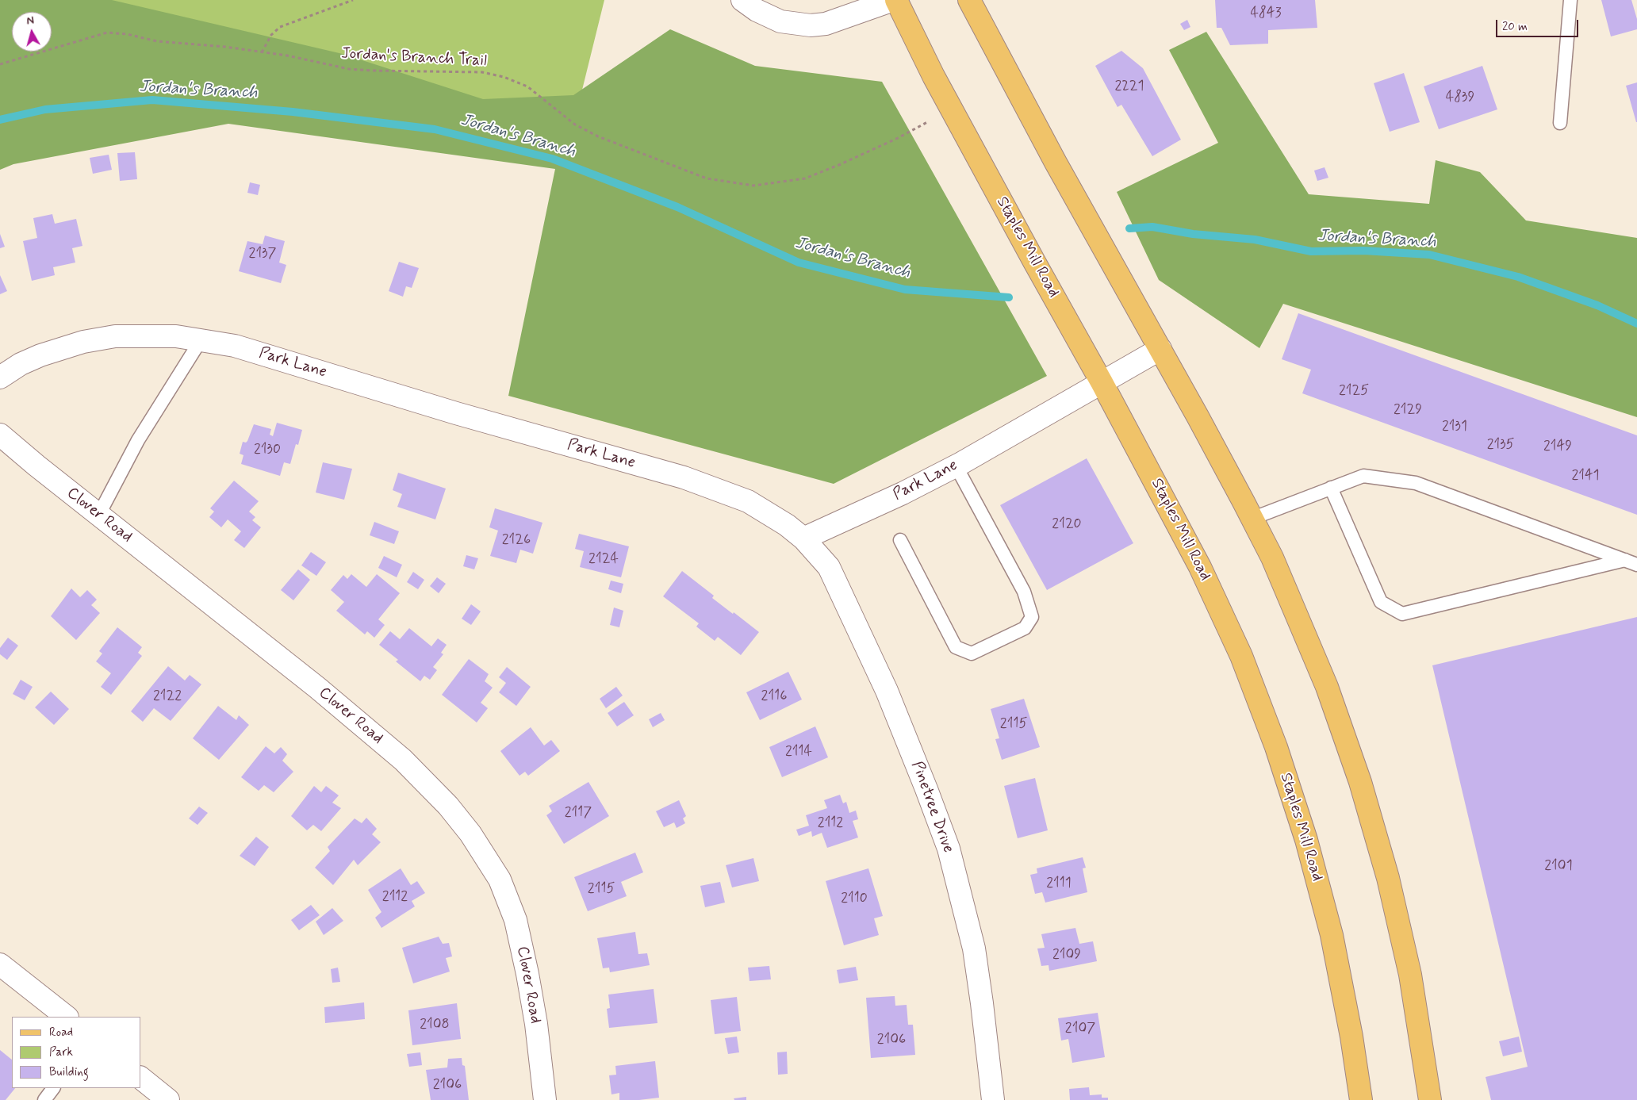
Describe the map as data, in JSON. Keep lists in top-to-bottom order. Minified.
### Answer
{"streets":{"main road":["Staples Mill Road"],"street":["Park Lane","Clover Road","Pinetree Drive"],"path":["Jordan's Branch Trail"]},"crossings":[["Jordan's Branch Trail","Staples Mill Road"],["Staples Mill Road","Park Lane"],["Park Lane","Pinetree Drive"]],"water":["Jordan's Branch"],"house_numbers":["4843","2221","4839","2137","2125","2129","2131","2135","2149","2130","2141","2120","2126","2124","2122","2116","2115","2114","2117","2112","2101","2111","2115","2112","2110","2109","2108","2107","2106","2106"],"legend":["Road","Park","Building"],"scale_bar":"20 m","north":"top"}
